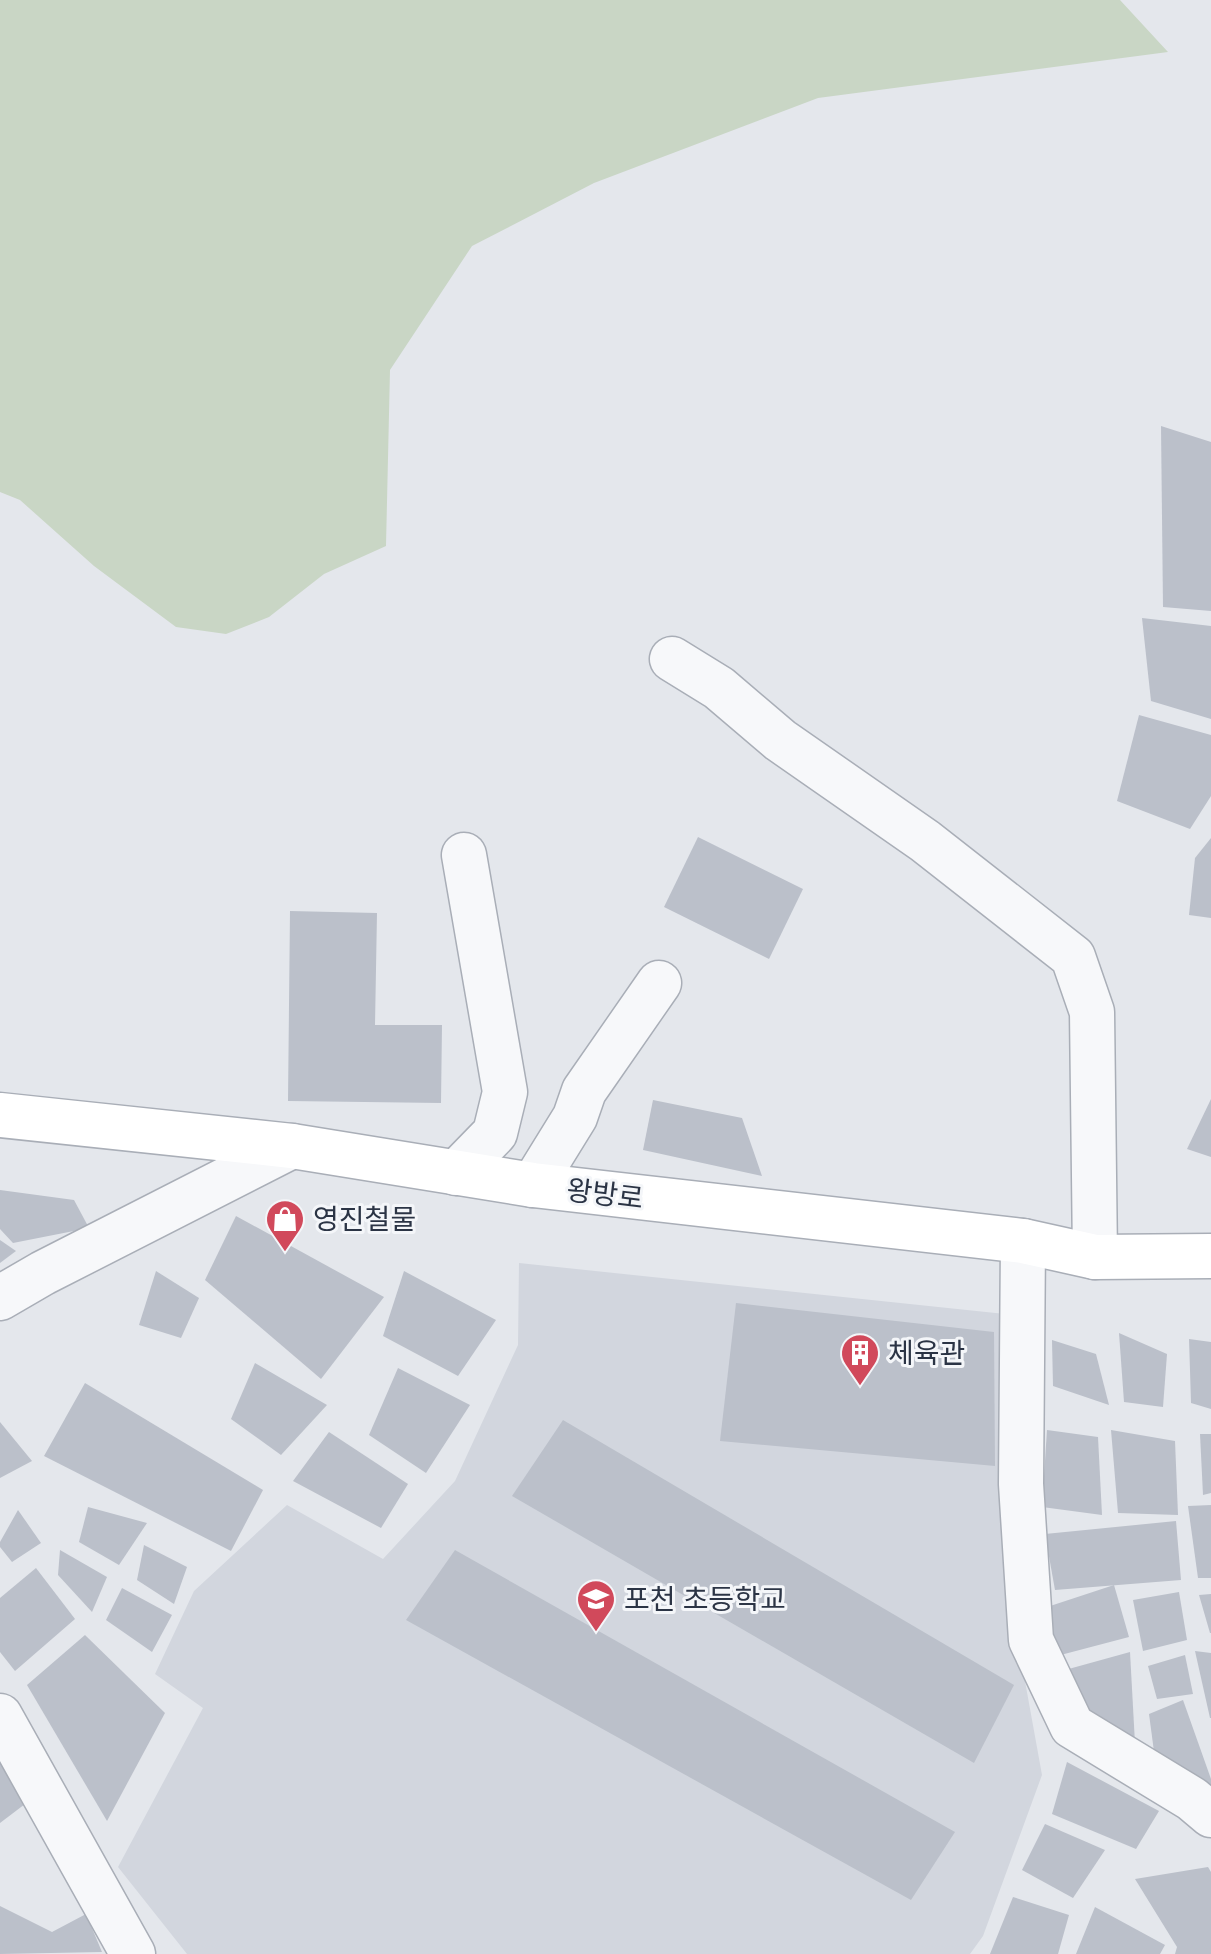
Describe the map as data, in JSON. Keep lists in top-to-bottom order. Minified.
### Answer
{"streets":{"main road":["왕방로"]},"places":{"shop":["영진철물"],"building":["체육관"],"school or university":["포천 초등학교"]}}
